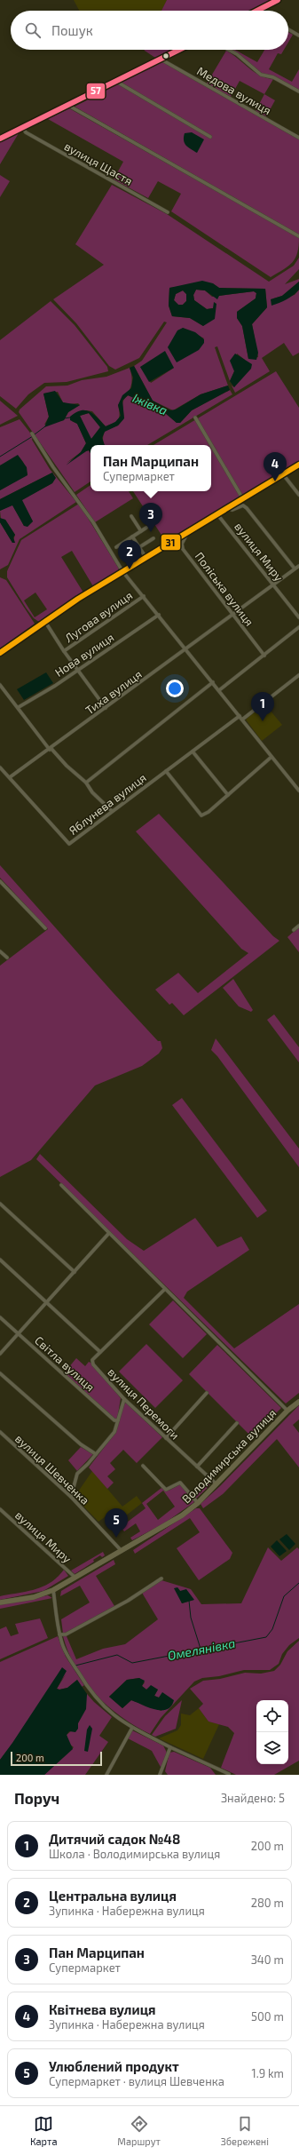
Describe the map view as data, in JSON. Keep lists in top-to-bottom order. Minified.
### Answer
{"streets":{"main road":["Володимирська вулиця"],"street":["Медова вулиця","вулиця Щастя","вулиця Миру","Поліська вулиця","Лугова вулиця","Нова вулиця","Тиха вулиця","Яблунева вулиця","Світла вулиця","вулиця Перемоги","вулиця Шевченка"]},"crossings":[["вулиця Миру","Володимирська вулиця"],["Тиха вулиця","Яблунева вулиця"],["вулиця Перемоги","Володимирська вулиця"],["Володимирська вулиця","вулиця Шевченка"]],"water":["Іжівка","Омелянівка"],"lines":["transit line 57","transit line 31"],"scale_bar":"200 m","page":{"search":"Пошук","popup":["Пан Марципан","Супермаркет"],"pins":["4","3","2","1","5"],"scale":"200 m","heading":["Поруч","Знайдено: 5"],"list":[{"mark":"1","name":"Дитячий садок №48","note":"Школа · Володимирська вулиця","value":"200 m"},{"mark":"2","name":"Центральна вулиця","note":"Зупинка · Набережна вулиця","value":"280 m"},{"mark":"3","name":"Пан Марципан","note":"Супермаркет","value":"340 m"},{"mark":"4","name":"Квітнева вулиця","note":"Зупинка · Набережна вулиця","value":"500 m"},{"mark":"5","name":"Улюблений продукт","note":"Супермаркет · вулиця Шевченка","value":"1.9 km"}],"nav":["Карта","Маршрут","Збережені"]}}
